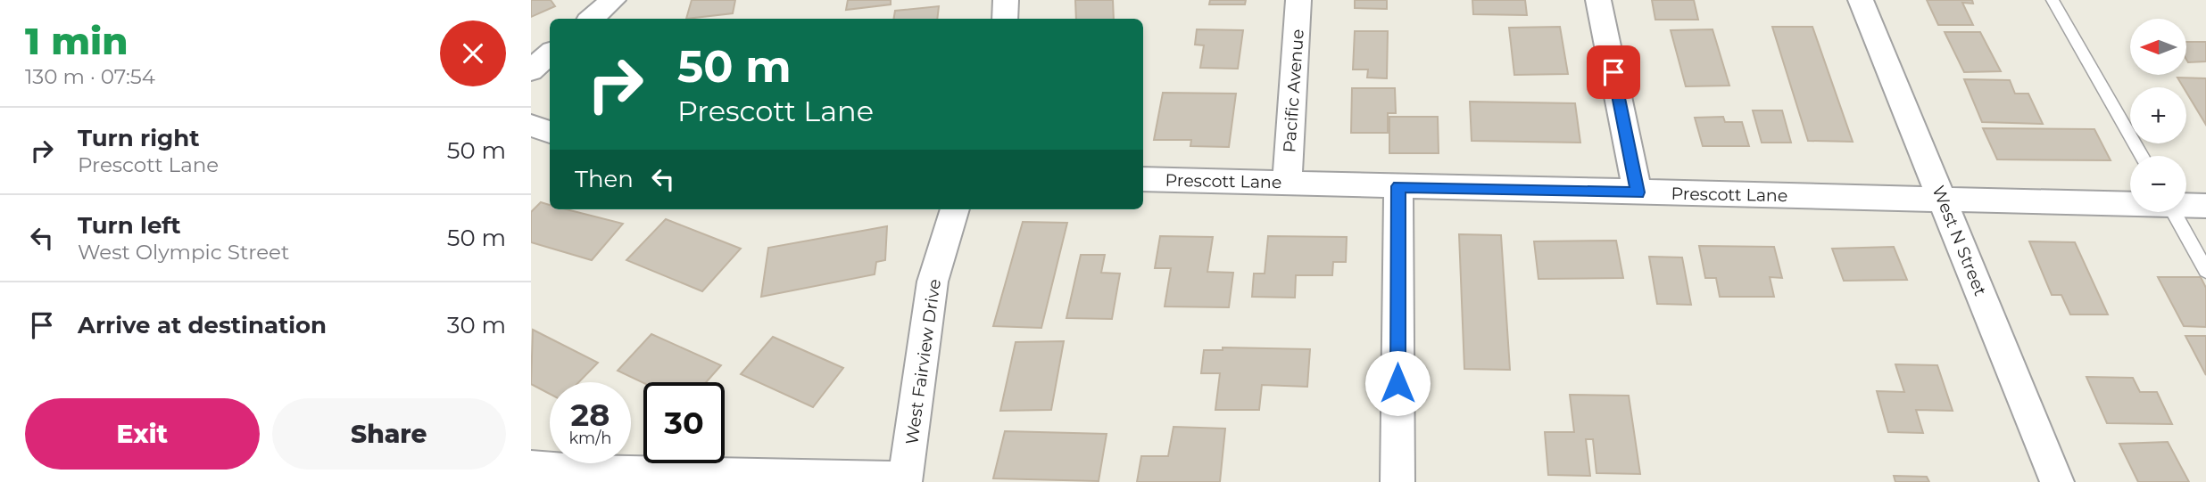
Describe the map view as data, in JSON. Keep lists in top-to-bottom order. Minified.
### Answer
{"streets":{"street":["Pacific Avenue","Prescott Lane","West N Street","West Fairview Drive"]},"crossings":[["Pacific Avenue","Prescott Lane"],["Prescott Lane","West N Street"]],"north":"left","page":{"heading":["1 min","130 m · 07:54"],"map_buttons":["+","−"],"turn":["50 m","Prescott Lane"],"list":[{"name":"Turn right","note":"Prescott Lane","value":"50 m"},{"name":"Turn left","note":"West Olympic Street","value":"50 m"},{"name":"Arrive at destination","value":"30 m"}],"then":"Then","speed":"28 km/h","limit":"30","buttons":["Exit","Share"]}}
